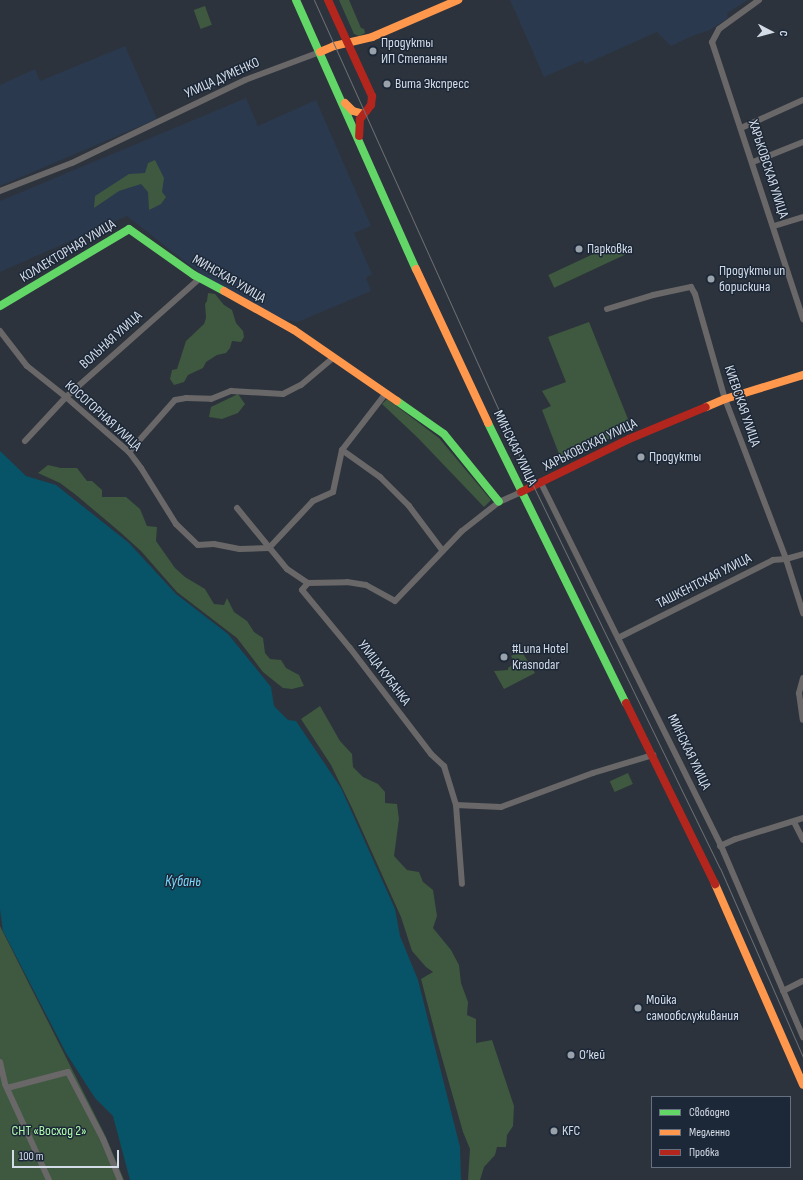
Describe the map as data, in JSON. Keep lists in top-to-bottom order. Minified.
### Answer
{"streets":{"main road":["УЛИЦА ДУМЕНКО","ХАРЬКОВСКАЯ УЛИЦА","КОЛЛЕКТОРНАЯ УЛИЦА","МИНСКАЯ УЛИЦА"],"street":["ВОЛЬНАЯ УЛИЦА","КИЕВСКАЯ УЛИЦА","КОСОГОРНАЯ УЛИЦА","ТАШКЕНТСКАЯ УЛИЦА","УЛИЦА КУБАНКА"]},"crossings":[["ХАРЬКОВСКАЯ УЛИЦА","МИНСКАЯ УЛИЦА"],["ХАРЬКОВСКАЯ УЛИЦА","КИЕВСКАЯ УЛИЦА"],["ХАРЬКОВСКАЯ УЛИЦА","УЛИЦА КУБАНКА"],["КОЛЛЕКТОРНАЯ УЛИЦА","МИНСКАЯ УЛИЦА"],["МИНСКАЯ УЛИЦА","ВОЛЬНАЯ УЛИЦА"],["МИНСКАЯ УЛИЦА","ТАШКЕНТСКАЯ УЛИЦА"],["ВОЛЬНАЯ УЛИЦА","КОСОГОРНАЯ УЛИЦА"],["КИЕВСКАЯ УЛИЦА","ТАШКЕНТСКАЯ УЛИЦА"]],"water":["Кубань"],"parks":["СНТ «Восход 2»"],"places":["Продукты ИП Степанян","Вита Экспресс","Парковка","Продукты ип борискина","Продукты","#Luna Hotel Krasnodar","Мойка самообслуживания","О’кей","KFC"],"legend":["Свободно","Медленно","Пробка"],"scale_bar":"100 m","north":"right"}
